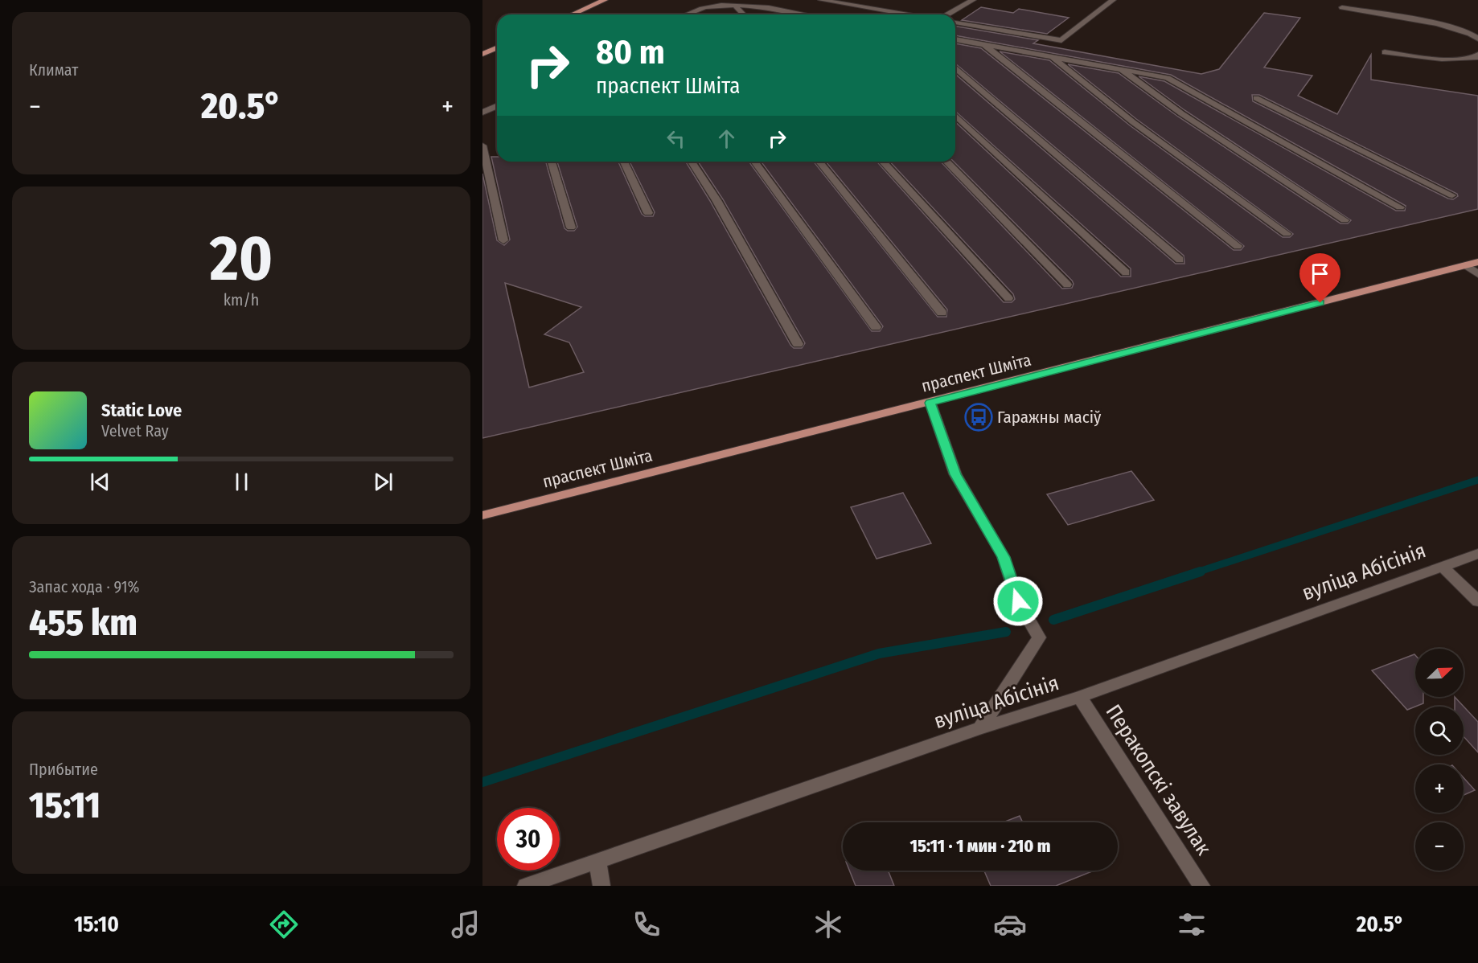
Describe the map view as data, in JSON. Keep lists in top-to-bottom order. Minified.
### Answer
{"streets":{"main road":["праспект Шміта"],"street":["вуліца Абісінія","Перакопскі завулак"]},"crossings":[["вуліца Абісінія","Перакопскі завулак"]],"places":{"bus stop":["Гаражны масіў"]},"north":"top right","page":{"tile":["Климат",["20","km/h"],["Запас хода · 91%","455 km"],["Прибытие","15:11"]],"turn":["80 m","праспект Шміта"],"heat":["−","20.5°","+"],"song":["Static Love","Velvet Ray"],"map_buttons":["+","−"],"limit":"30","trip":"15:11 · 1 мин · 210 m","tabs":["15:10","20.5°"]}}
